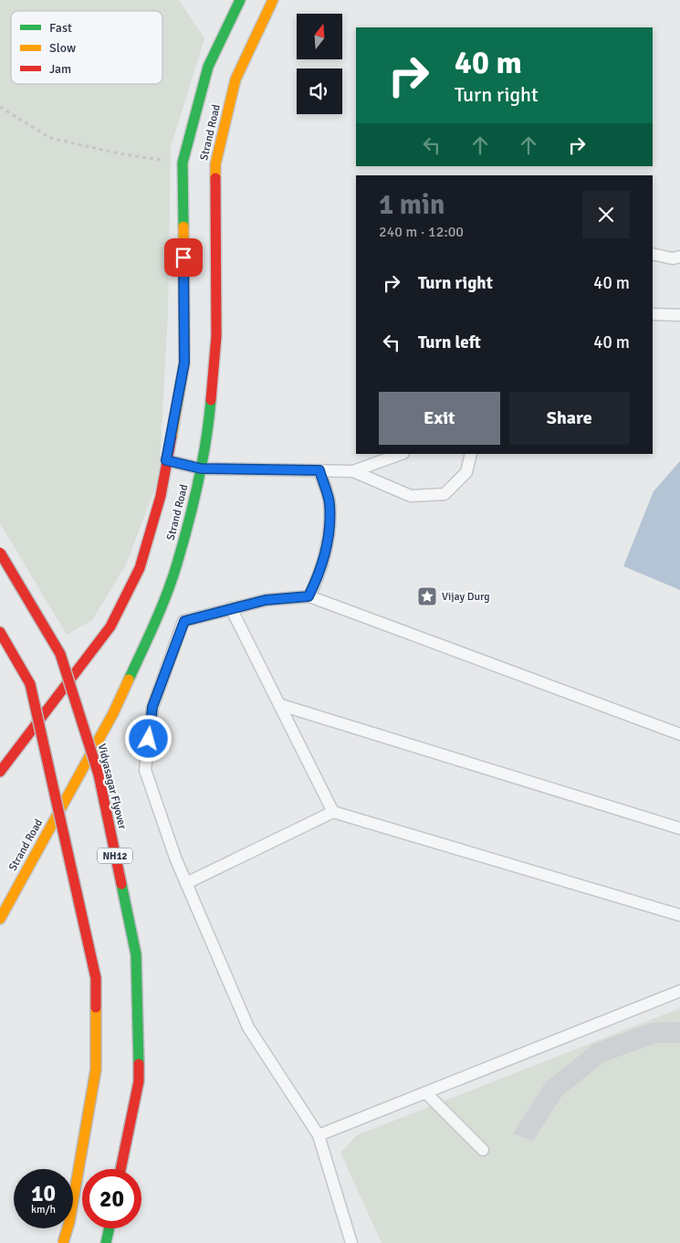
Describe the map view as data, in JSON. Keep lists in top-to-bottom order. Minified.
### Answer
{"streets":{"main road":["Strand Road","Vidyasagar Flyover","NH12"]},"places":{"place":["Vijay Durg"]},"legend":["Fast","Slow","Jam"],"north":"top","page":{"turn":["40 m","Turn right"],"heading":["1 min","240 m · 12:00"],"list":[{"name":"Turn right","value":"40 m"},{"name":"Turn left","value":"40 m"}],"buttons":["Exit","Share"],"speed":"10 km/h","limit":"20"}}
